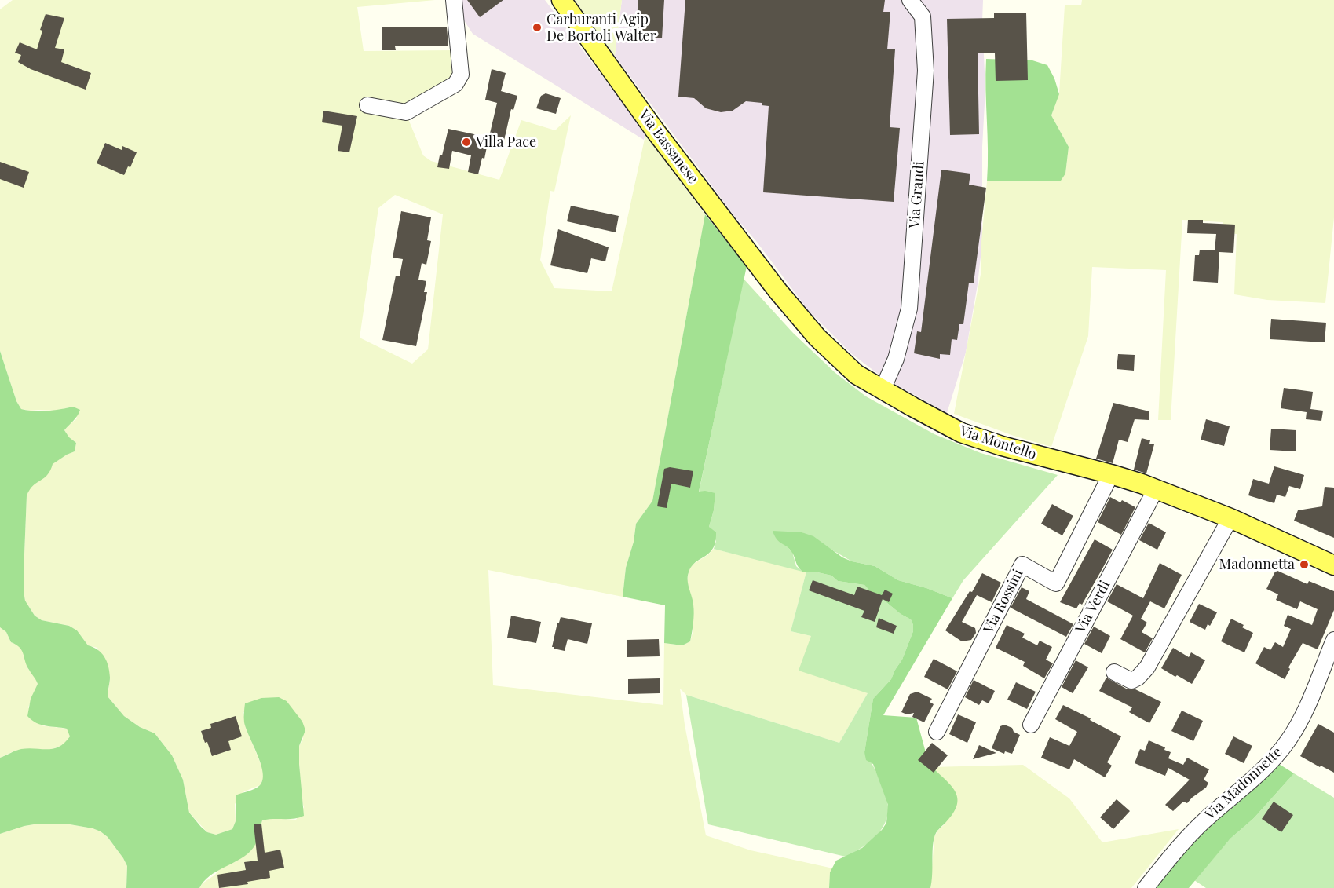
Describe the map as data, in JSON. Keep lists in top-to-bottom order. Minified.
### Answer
{"streets":{"main road":["Via Bassanese","Via Montello"],"street":["Via Grandi","Via Rossini","Via Verdi","Via Madonnette"]},"crossings":[["Via Bassanese","Via Montello"],["Via Grandi","Via Montello"],["Via Montello","Via Rossini"],["Via Montello","Via Verdi"]],"places":["Carburanti Agip De Bortoli Walter","Villa Pace","Madonnetta"]}
